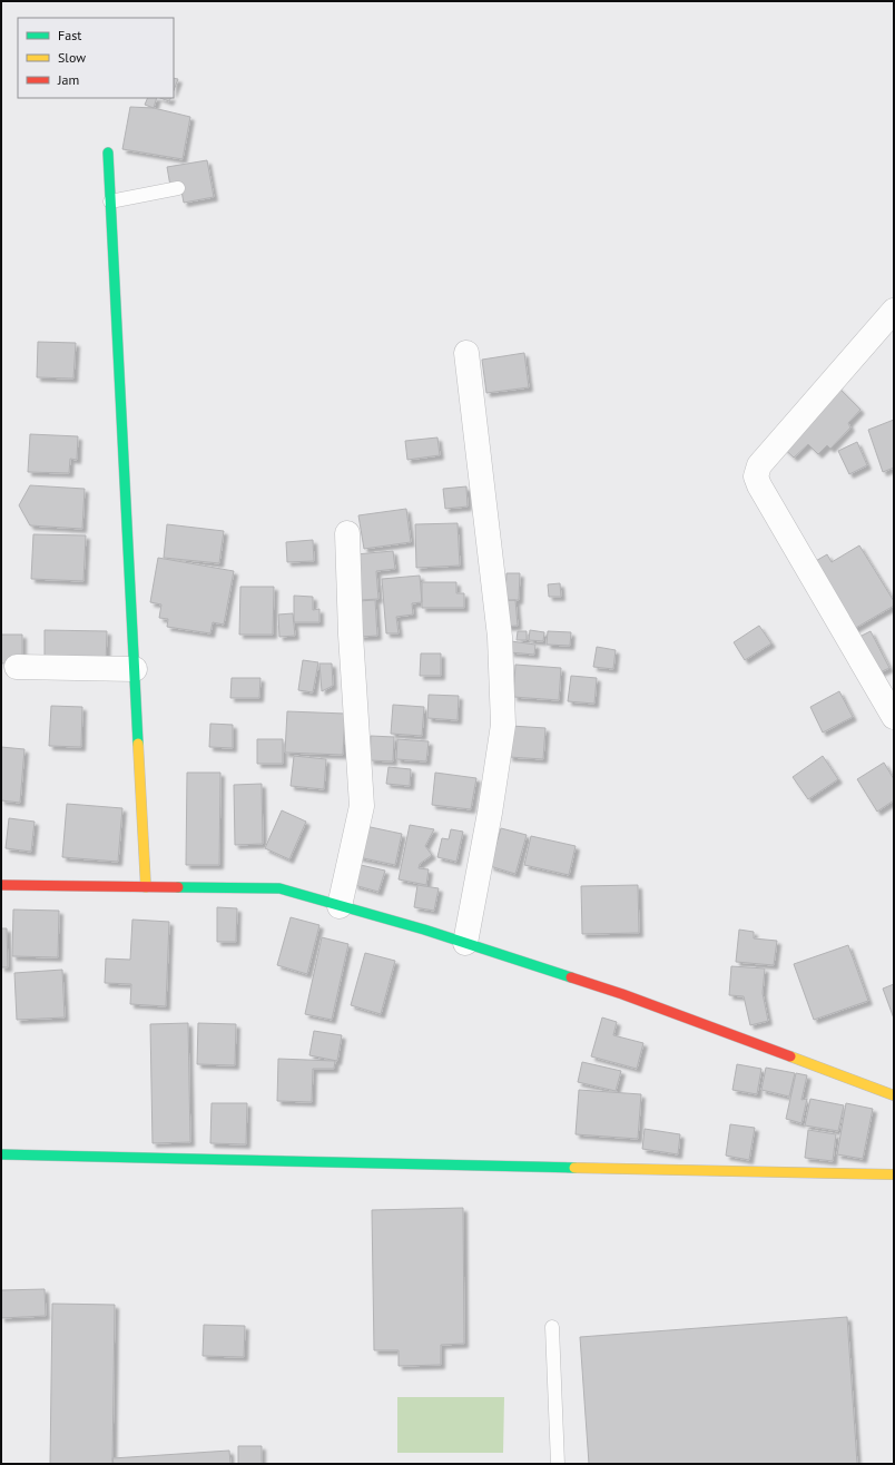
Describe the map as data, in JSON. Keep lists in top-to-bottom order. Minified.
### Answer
{"legend":["Fast","Slow","Jam"]}
